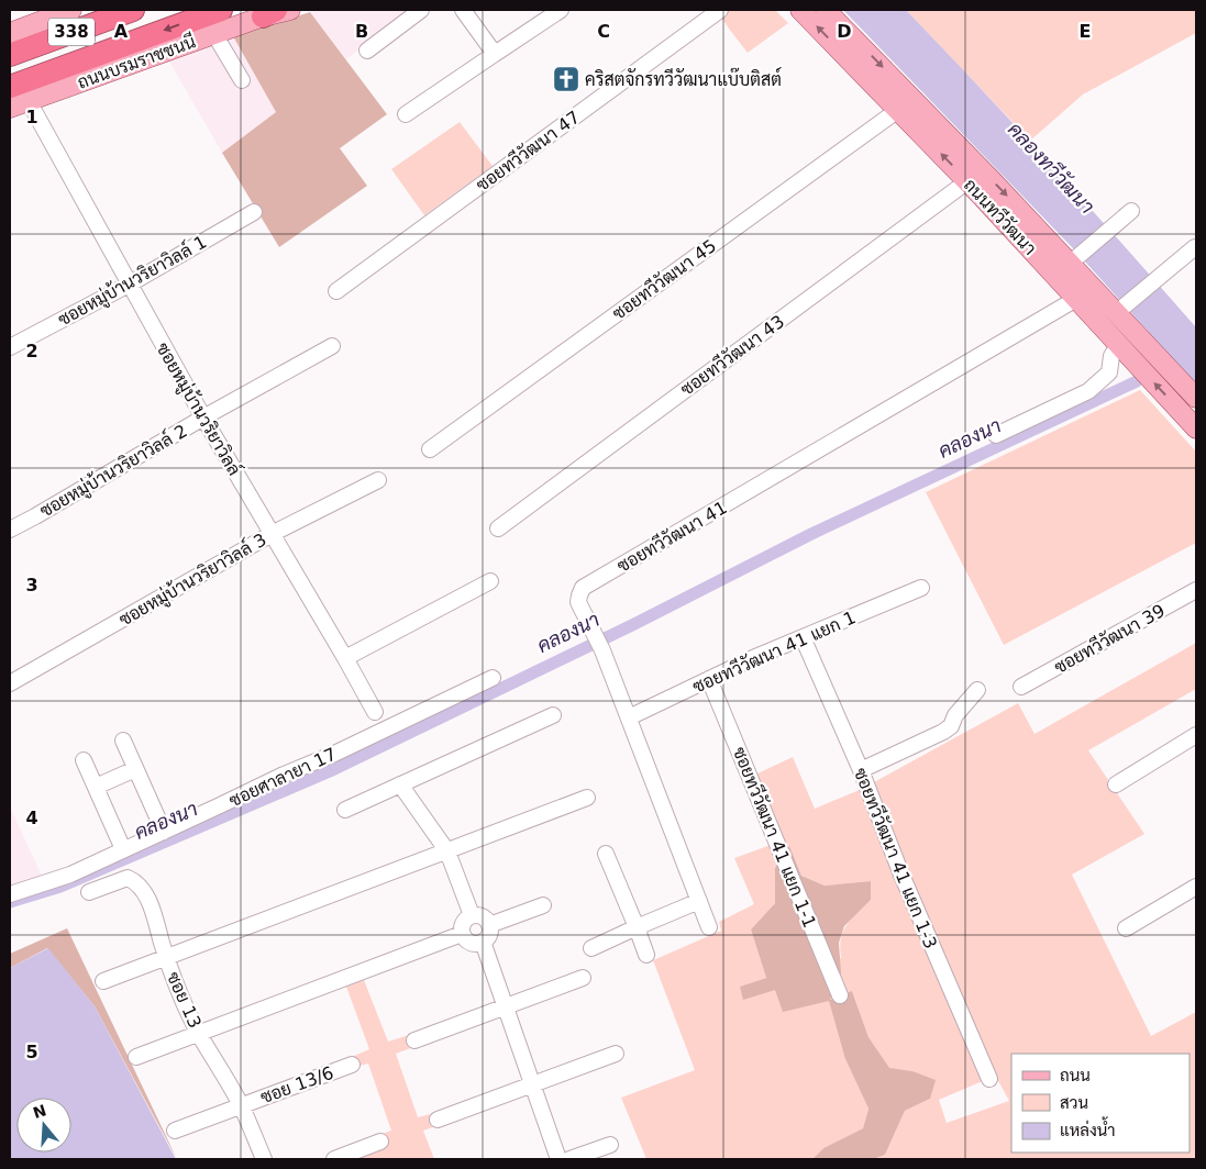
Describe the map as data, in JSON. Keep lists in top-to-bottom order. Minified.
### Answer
{"streets":{"highway":["338","ถนนบรมราชชนนี"],"main road":["ถนนทวีวัฒนา"],"street":["ซอยทวีวัฒนา 47","ซอยทวีวัฒนา 45","ซอยหมู่บ้านวริยาวิลล์ 1","ซอยทวีวัฒนา 43","ซอยหมู่บ้านวริยาวิลล์","ซอยหมู่บ้านวริยาวิลล์ 2","ซอยทวีวัฒนา 41","ซอยหมู่บ้านวริยาวิลล์ 3","ซอยทวีวัฒนา 39","ซอยทวีวัฒนา 41 แยก 1","ซอยศาลายา 17","ซอยทวีวัฒนา 41 แยก 1-1","ซอยทวีวัฒนา 41 แยก 1-3","ซอย 13","ซอย 13/6"]},"crossings":[["ถนนบรมราชชนนี","ซอยหมู่บ้านวริยาวิลล์"],["ถนนทวีวัฒนา","ซอยทวีวัฒนา 45"],["ถนนทวีวัฒนา","ซอยทวีวัฒนา 43"],["ถนนทวีวัฒนา","ซอยทวีวัฒนา 41"],["ซอยหมู่บ้านวริยาวิลล์ 1","ซอยหมู่บ้านวริยาวิลล์"],["ซอยหมู่บ้านวริยาวิลล์","ซอยหมู่บ้านวริยาวิลล์ 2"],["ซอยหมู่บ้านวริยาวิลล์","ซอยหมู่บ้านวริยาวิลล์ 3"],["ซอยทวีวัฒนา 41","ซอยทวีวัฒนา 41 แยก 1"],["ซอยทวีวัฒนา 41 แยก 1","ซอยทวีวัฒนา 41 แยก 1-1"],["ซอยทวีวัฒนา 41 แยก 1","ซอยทวีวัฒนา 41 แยก 1-3"],["ซอย 13","ซอย 13/6"]],"water":["คลองทวีวัฒนา","คลองนา"],"places":{"church":["คริสตจักรทวีวัฒนาแบ๊บติสต์"]},"legend":["ถนน","สวน","แหล่งน้ำ"],"north":"top","grid":{"columns":["A","B","C","D","E"],"rows":["1","2","3","4","5"]}}
